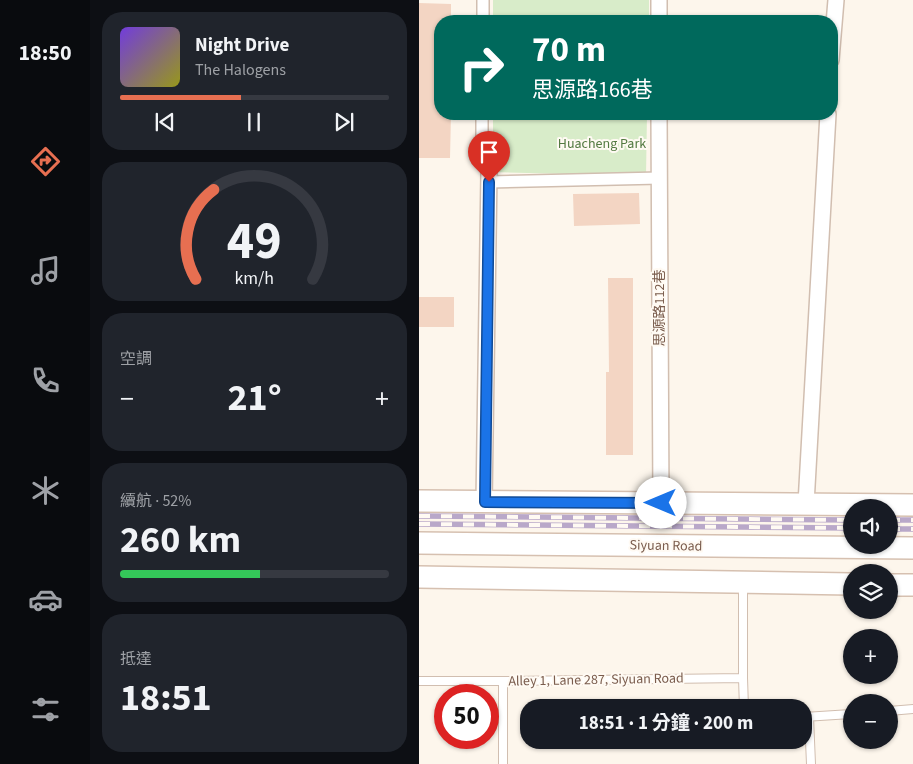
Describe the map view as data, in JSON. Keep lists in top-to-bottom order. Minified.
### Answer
{"streets":{"main road":["Siyuan Road"],"street":["思源路112巷"],"lane":["Alley 1, Lane 287, Siyuan Road"]},"parks":["Huacheng Park"],"page":{"tabs":"18:50","turn":["70 m","思源路166巷"],"song":["Night Drive","The Halogens"],"tile":["空調",["續航 · 52%","260 km"],["抵達","18:51"]],"heat":["−","21°","+"],"map_buttons":["+","−"],"limit":"50","trip":"18:51 · 1 分鐘 · 200 m","gauge":["49","km/h"]}}
